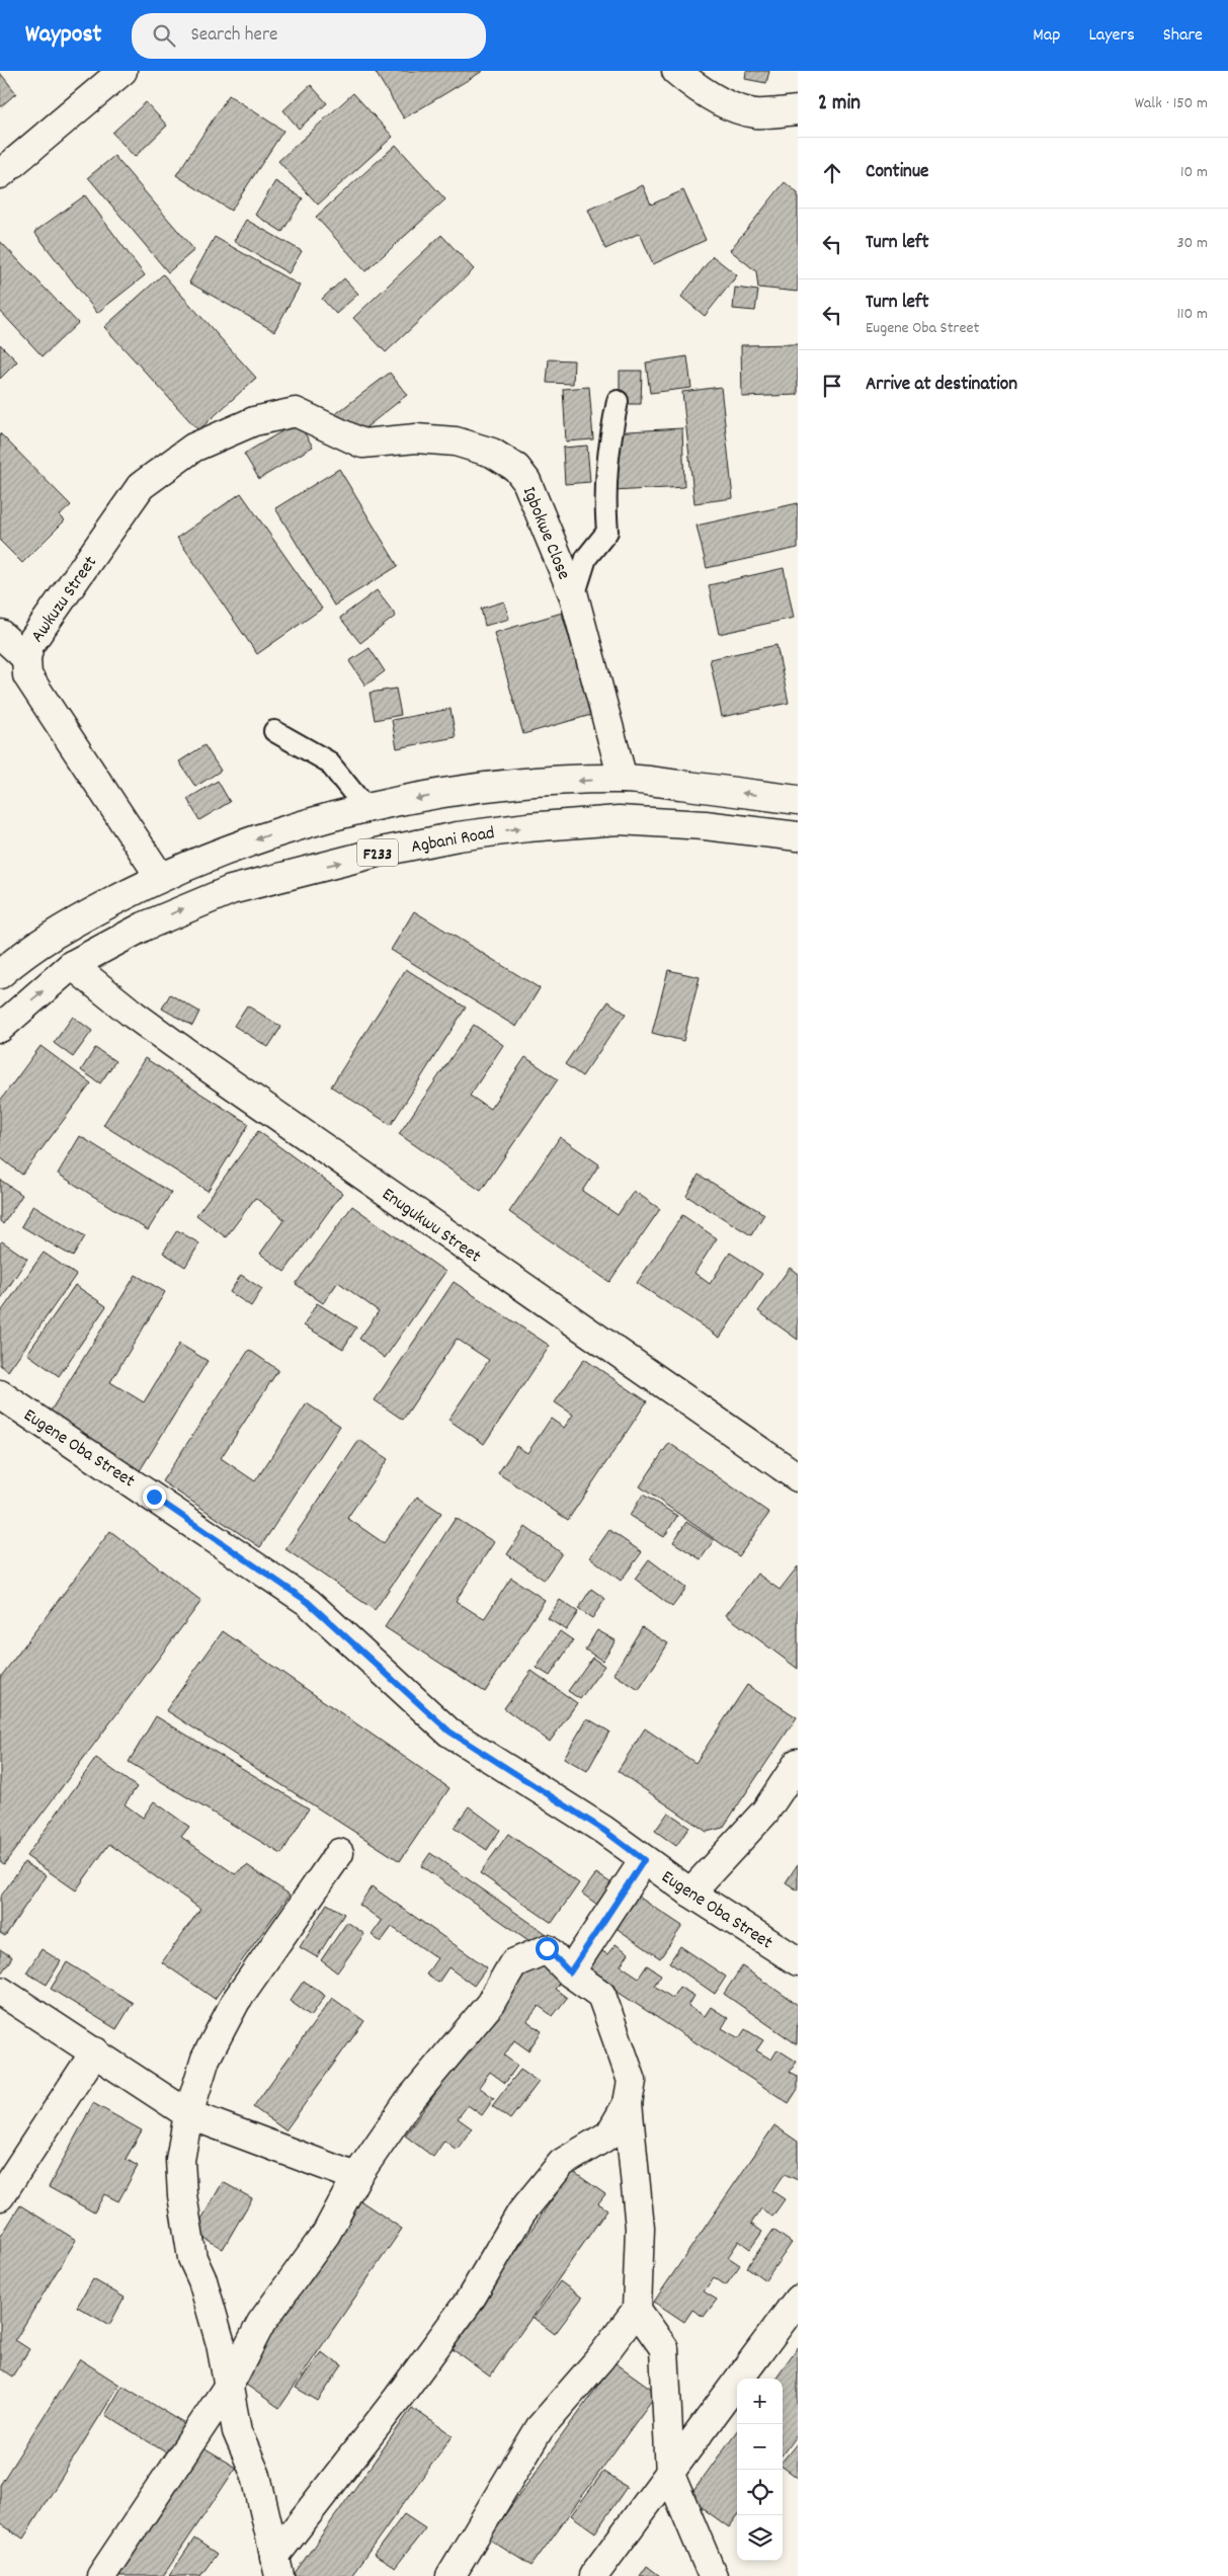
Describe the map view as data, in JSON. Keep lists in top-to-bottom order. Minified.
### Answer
{"streets":{"street":["Igbokwe Close","Awkuzu Street","Agbani Road","F233","Enugukwu Street","Eugene Oba Street"]},"crossings":[["Igbokwe Close","Awkuzu Street"],["Agbani Road","Enugukwu Street"]],"page":{"header":"Waypost","search":"Search here","nav":["Map","Layers","Share"],"heading":["2 min","Walk · 150 m"],"list":[["Continue","10 m"],["Turn left","30 m"],["Turn left","Eugene Oba Street","110 m"],"Arrive at destination"],"map_buttons":["+","−"]}}
